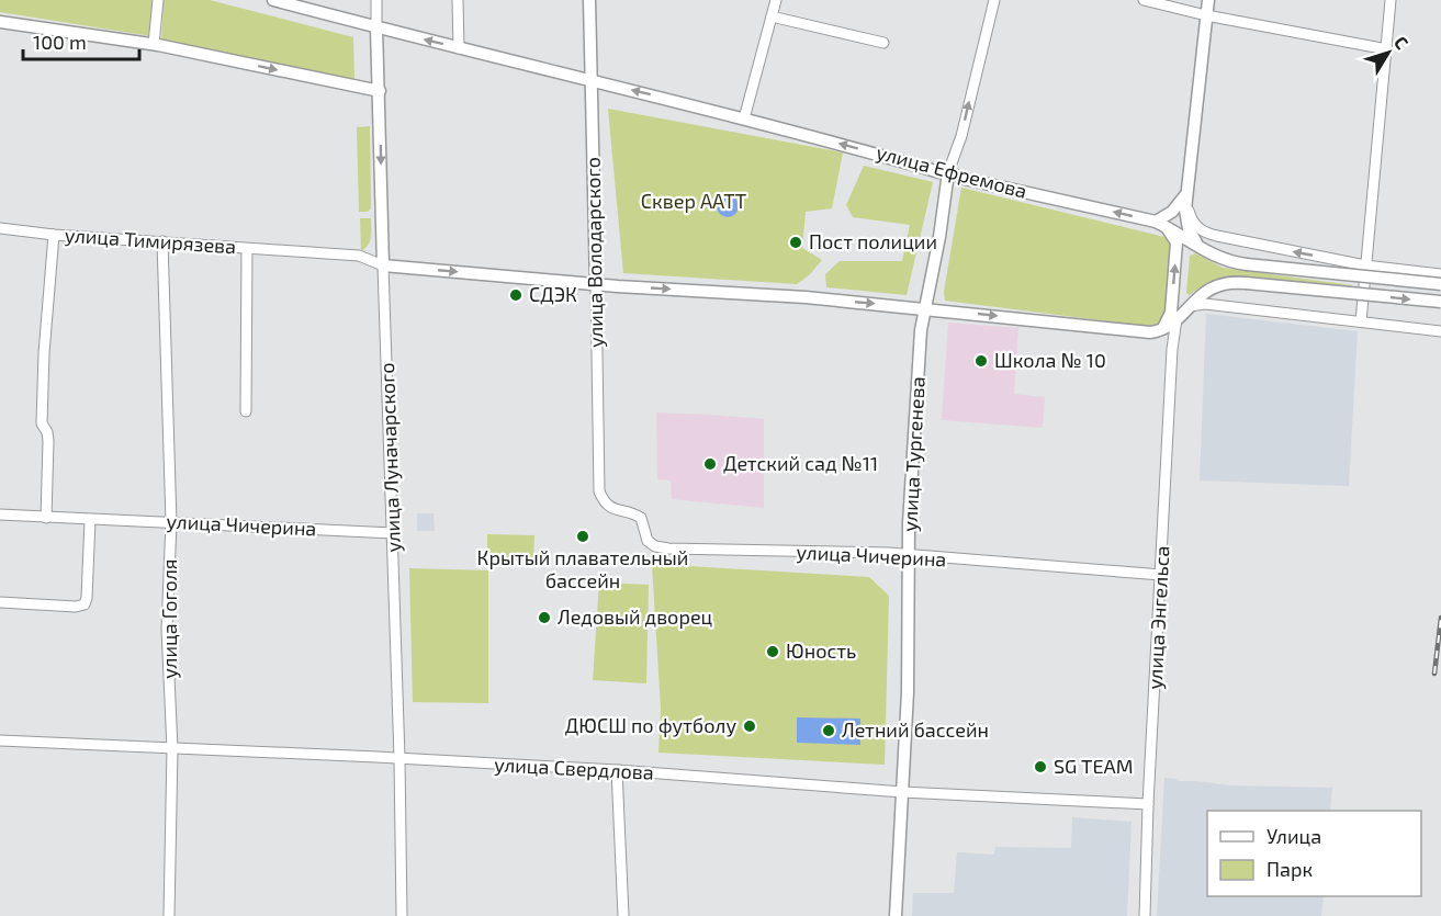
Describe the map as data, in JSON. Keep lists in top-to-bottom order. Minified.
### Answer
{"streets":{"main road":["улица Ефремова","улица Володарского","улица Тургенева","улица Луначарского"],"street":["улица Тимирязева","улица Чичерина","улица Энгельса","улица Гоголя","улица Свердлова"]},"crossings":[["улица Ефремова","улица Володарского"],["улица Ефремова","улица Тургенева"],["улица Ефремова","улица Луначарского"],["улица Тимирязева","улица Луначарского"],["улица Тимирязева","улица Чичерина"],["улица Тимирязева","улица Гоголя"],["улица Володарского","улица Чичерина"],["улица Тургенева","улица Чичерина"],["улица Тургенева","улица Свердлова"],["улица Луначарского","улица Чичерина"],["улица Луначарского","улица Свердлова"],["улица Чичерина","улица Энгельса"],["улица Чичерина","улица Гоголя"],["улица Энгельса","улица Свердлова"],["улица Гоголя","улица Свердлова"]],"one_way":["улица Ефремова"],"parks":["Сквер ААТТ"],"places":["Пост полиции","СДЭК","Школа № 10","Детский сад №11","Крытый плавательный бассейн","Ледовый дворец","Юность","ДЮСШ по футболу","Летний бассейн","SG TEAM"],"legend":["Улица","Парк"],"scale_bar":"100 m","north":"top right"}
